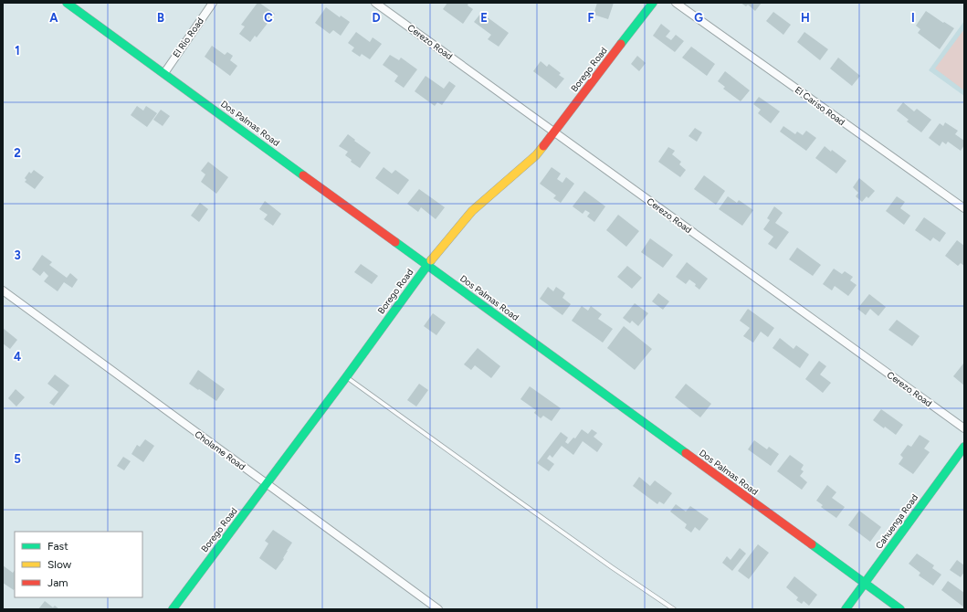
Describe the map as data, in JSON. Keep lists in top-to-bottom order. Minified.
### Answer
{"streets":{"street":["El Rio Road","Cerezo Road","Borego Road","El Cariso Road","Dos Palmas Road","Cholame Road","Cahuenga Road"]},"crossings":[["El Rio Road","Dos Palmas Road"],["Cerezo Road","Borego Road"],["Borego Road","Dos Palmas Road"],["Borego Road","Cholame Road"],["Dos Palmas Road","Cahuenga Road"]],"legend":["Fast","Slow","Jam"],"grid":{"columns":["A","B","C","D","E","F","G","H","I"],"rows":["1","2","3","4","5"]}}
